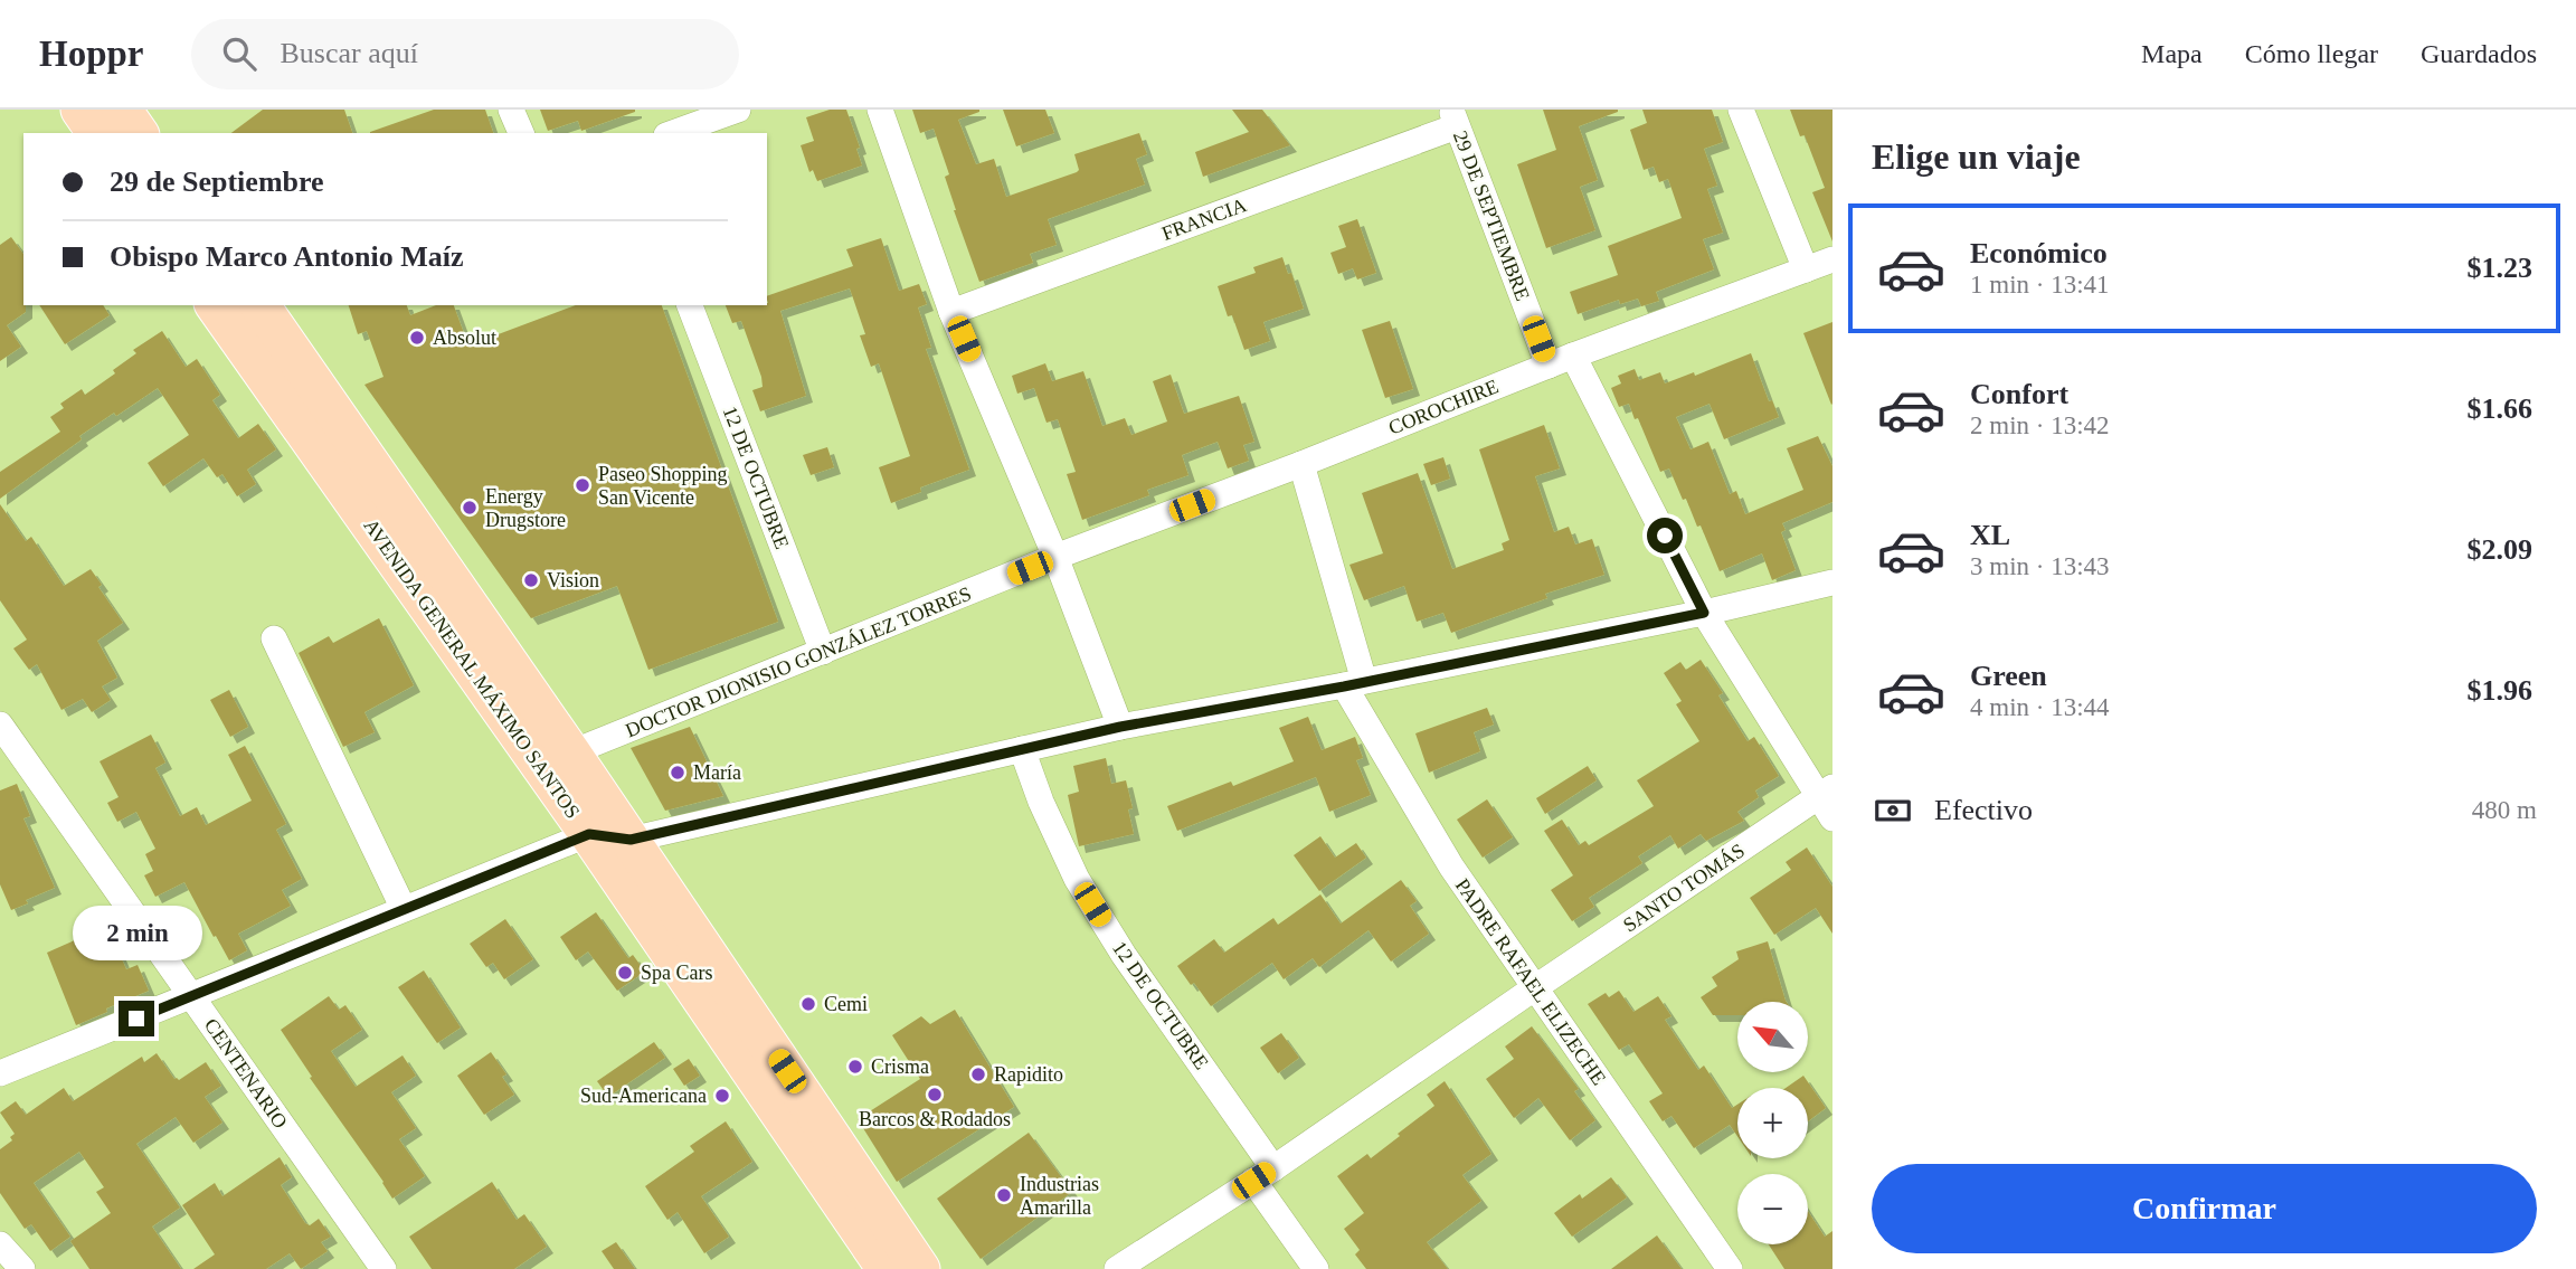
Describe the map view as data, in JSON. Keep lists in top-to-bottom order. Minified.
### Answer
{"streets":{"main road":["AVENIDA GENERAL MÁXIMO SANTOS"],"street":["29 DE SEPTIEMBRE","FRANCIA","COROCHIRE","12 DE OCTUBRE","DOCTOR DIONISIO GONZÁLEZ TORRES","SANTO TOMÁS","PADRE RAFAEL ELIZECHE","CENTENARIO"]},"crossings":[["29 DE SEPTIEMBRE","FRANCIA"],["29 DE SEPTIEMBRE","COROCHIRE"],["COROCHIRE","DOCTOR DIONISIO GONZÁLEZ TORRES"],["COROCHIRE","PADRE RAFAEL ELIZECHE"],["12 DE OCTUBRE","DOCTOR DIONISIO GONZÁLEZ TORRES"],["12 DE OCTUBRE","SANTO TOMÁS"],["DOCTOR DIONISIO GONZÁLEZ TORRES","AVENIDA GENERAL MÁXIMO SANTOS"],["SANTO TOMÁS","PADRE RAFAEL ELIZECHE"]],"places":["Absolut","Paseo Shopping San Vicente","Energy Drugstore","Vision","María","Spa Cars","Cemi","Crisma","Rapidito","Barcos & Rodados","Sud-Americana","Industrias Amarilla"],"north":"top left","page":{"header":"Hoppr","search":"Buscar aquí","nav":["Mapa","Cómo llegar","Guardados"],"heading":"Elige un viaje","banner":["29 de Septiembre","Obispo Marco Antonio Maíz"],"list":[{"name":"Económico","note":"1 min · 13:41","value":"$1.23"},{"name":"Confort","note":"2 min · 13:42","value":"$1.66"},{"name":"XL","note":"3 min · 13:43","value":"$2.09"},{"name":"Green","note":"4 min · 13:44","value":"$1.96"}],"pay":["Efectivo","480 m"],"bubble":"2 min","map_buttons":["+","−"],"buttons":"Confirmar"}}
